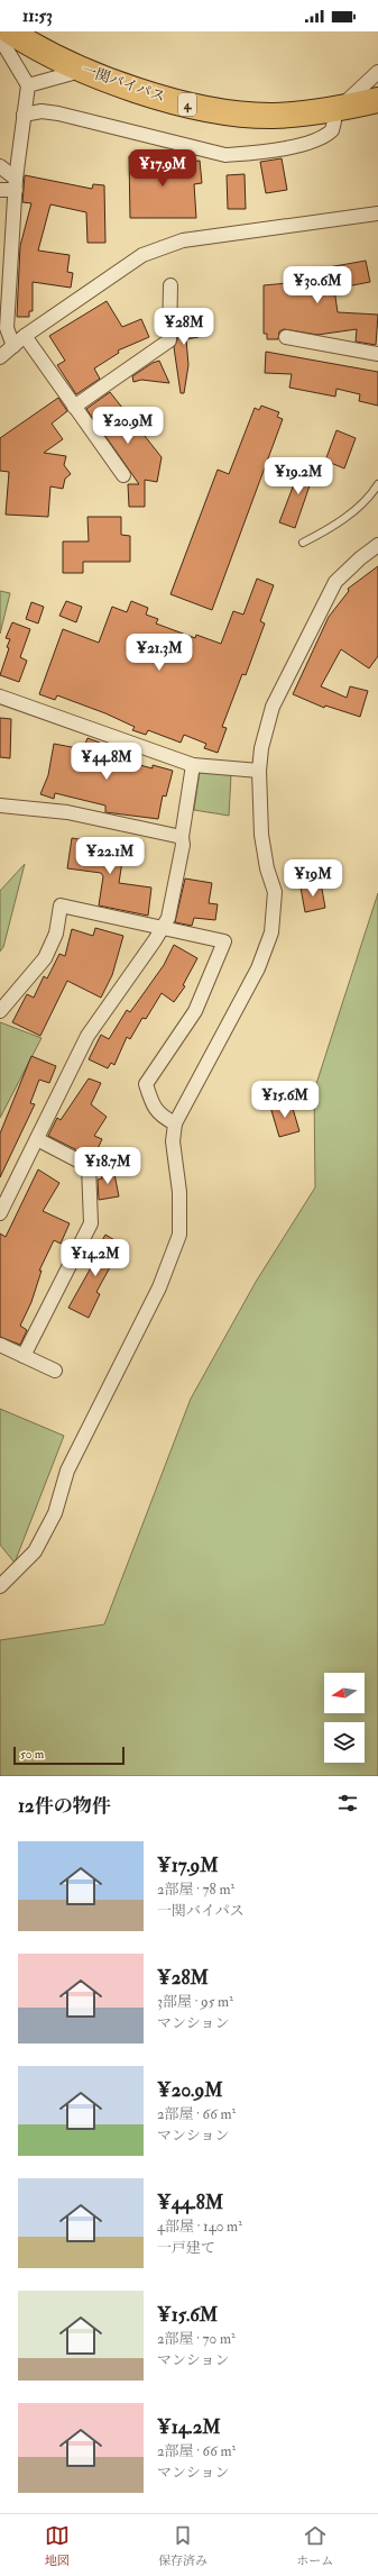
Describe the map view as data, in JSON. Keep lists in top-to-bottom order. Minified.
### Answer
{"streets":{"highway":["一関バイパス","4"]},"scale_bar":"50 m","north":"left","page":{"status":"11:53","price":["¥17.9M","¥30.6M","¥28M","¥20.9M","¥19.2M","¥21.3M","¥44.8M","¥22.1M","¥19M","¥15.6M","¥18.7M","¥14.2M"],"scale":"50 m","heading":"12件の物件","list":[{"name":"¥17.9M","note":"2部屋 · 78 m² · 一関バイパス"},{"name":"¥28M","note":"3部屋 · 95 m² · マンション"},{"name":"¥20.9M","note":"2部屋 · 66 m² · マンション"},{"name":"¥44.8M","note":"4部屋 · 140 m² · 一戸建て"},{"name":"¥15.6M","note":"2部屋 · 70 m² · マンション"},{"name":"¥14.2M","note":"2部屋 · 66 m² · マンション"}],"tabs":["地図","保存済み","ホーム"]}}
